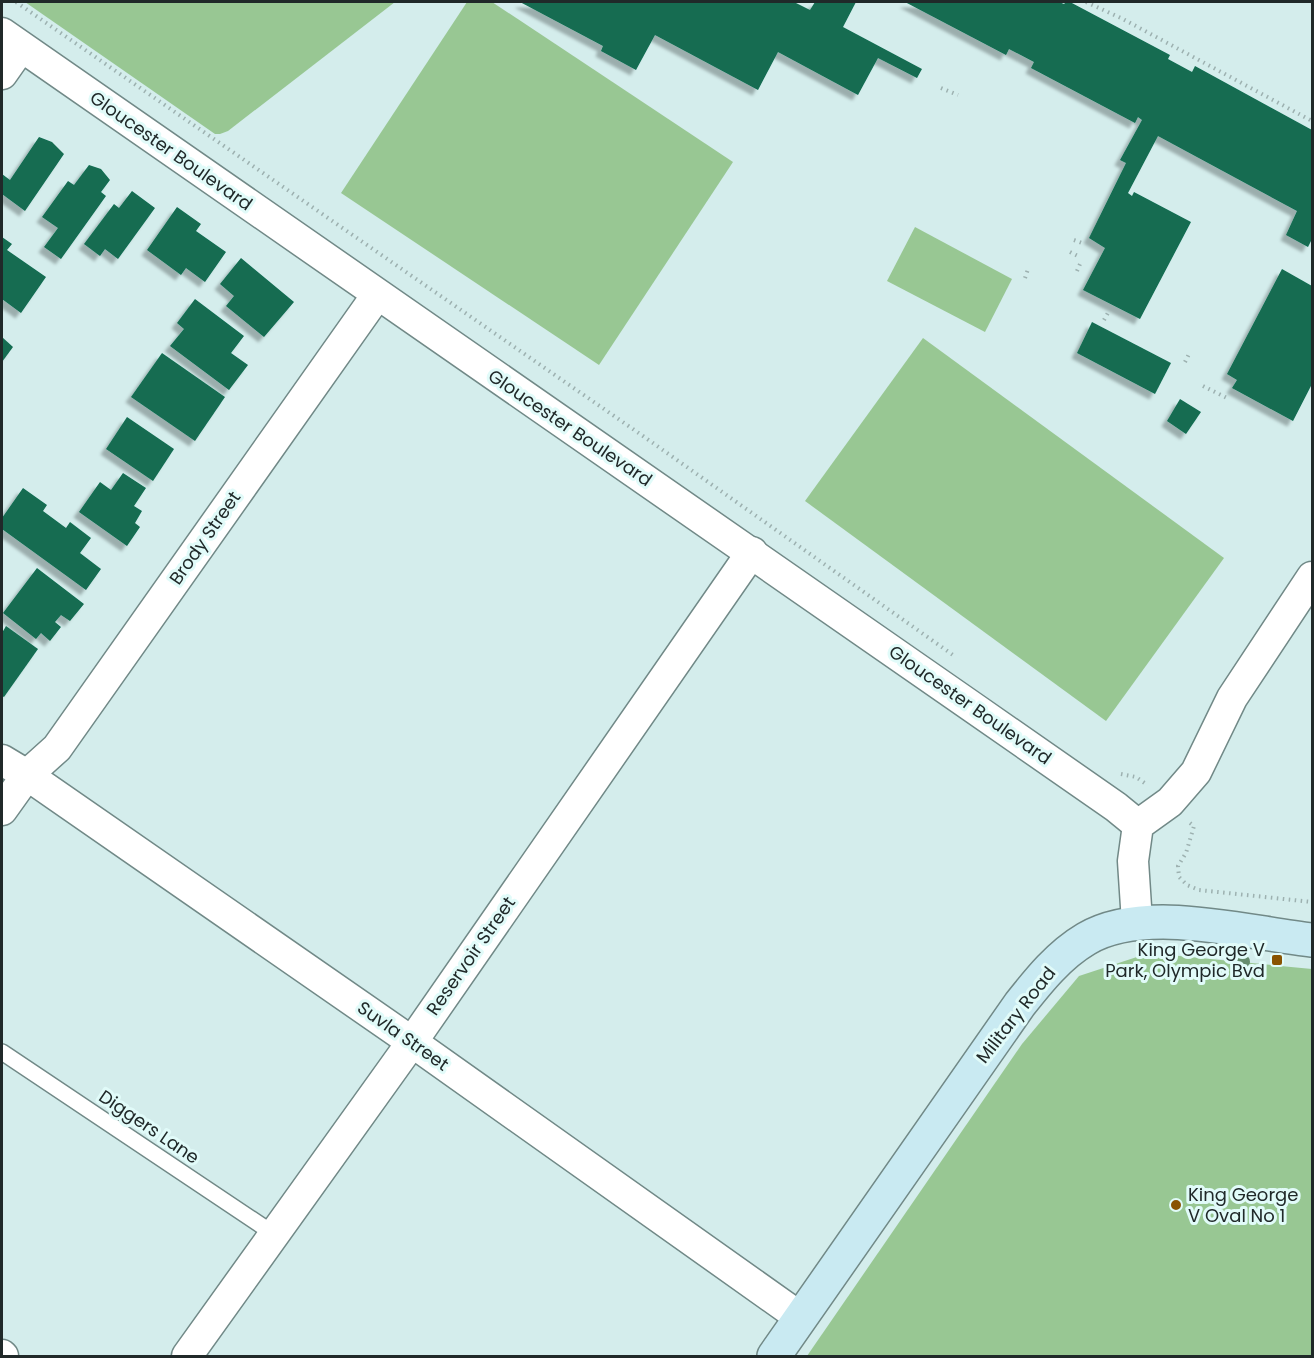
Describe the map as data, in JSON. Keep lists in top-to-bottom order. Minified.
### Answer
{"streets":{"main road":["Military Road"],"street":["Gloucester Boulevard","Brody Street","Reservoir Street","Suvla Street"],"lane":["Diggers Lane"]},"crossings":[["Gloucester Boulevard","Brody Street"],["Gloucester Boulevard","Reservoir Street"],["Brody Street","Suvla Street"],["Reservoir Street","Suvla Street"],["Reservoir Street","Diggers Lane"],["Military Road","Suvla Street"]],"places":{"transit":["King George V Park, Olympic Bvd"],"other":["King George V Oval No 1"]}}
